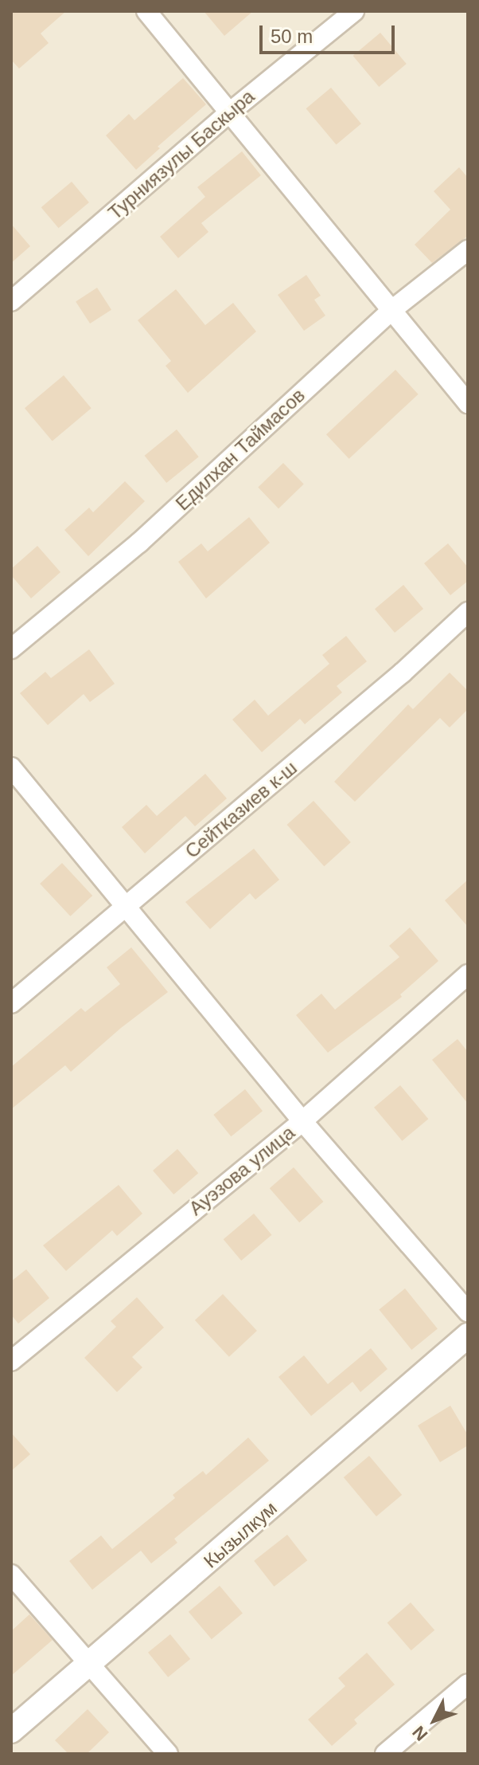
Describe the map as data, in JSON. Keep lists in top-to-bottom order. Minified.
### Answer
{"streets":{"street":["Турниязулы Баскыра","Едилхан Таймасов","Сейтказиев к-ш","Ауэзова улица","Кызылкум"]},"scale_bar":"50 m","north":"bottom left"}
